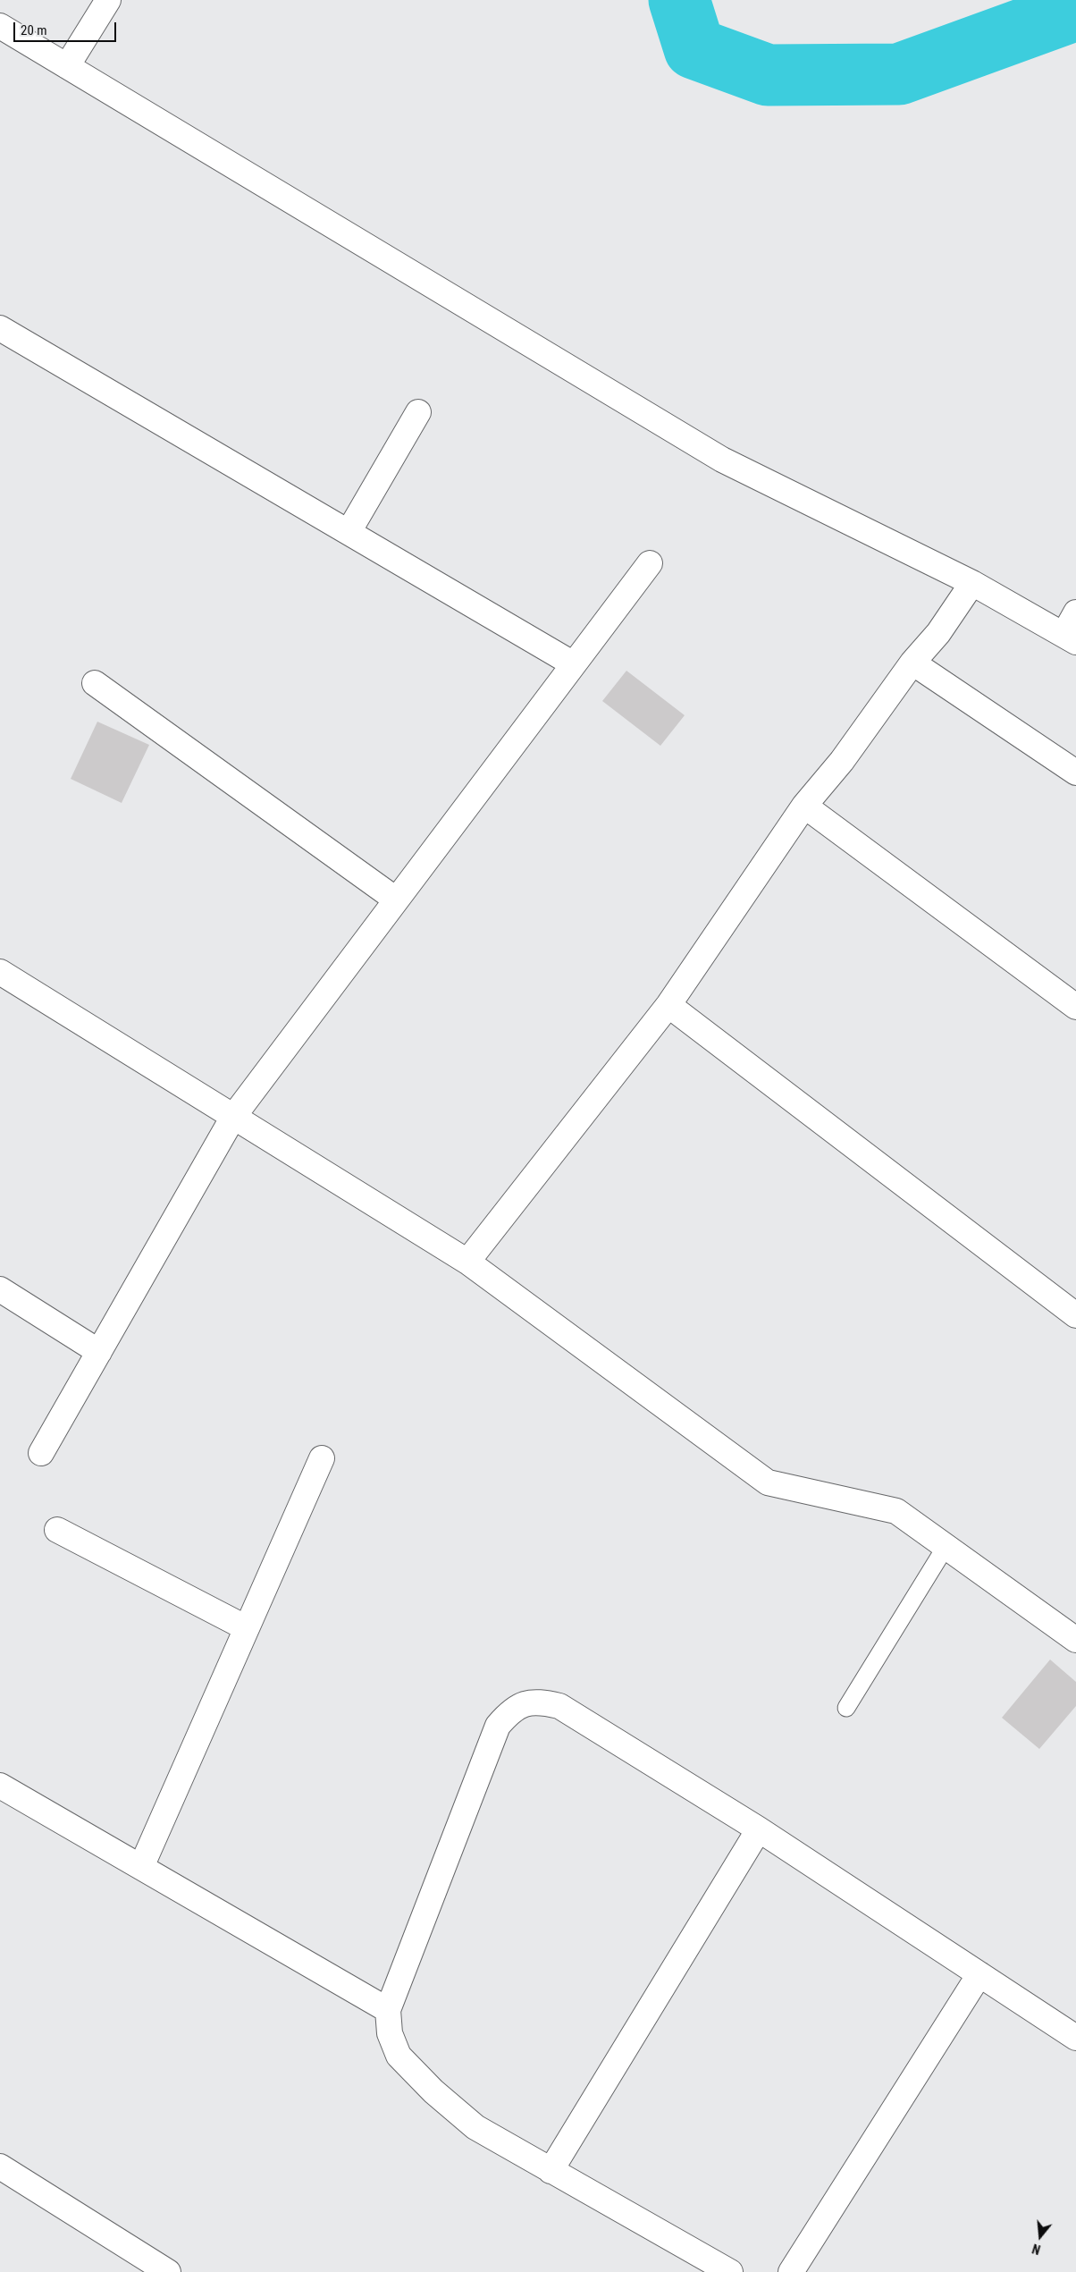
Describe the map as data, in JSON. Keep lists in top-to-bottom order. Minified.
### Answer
{"scale_bar":"20 m","north":"bottom"}
